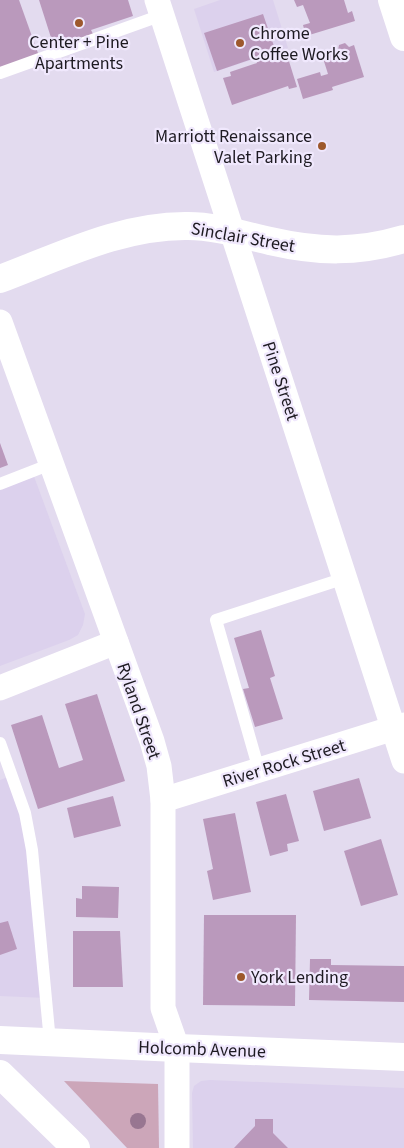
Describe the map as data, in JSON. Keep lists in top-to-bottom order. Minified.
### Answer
{"streets":{"street":["Sinclair Street","Pine Street","Ryland Street","River Rock Street","Holcomb Avenue"]},"crossings":[["Sinclair Street","Pine Street"],["Pine Street","River Rock Street"],["Ryland Street","River Rock Street"],["Ryland Street","Holcomb Avenue"]],"places":["Center + Pine Apartments","Chrome Coffee Works","Marriott Renaissance Valet Parking","York Lending"]}
